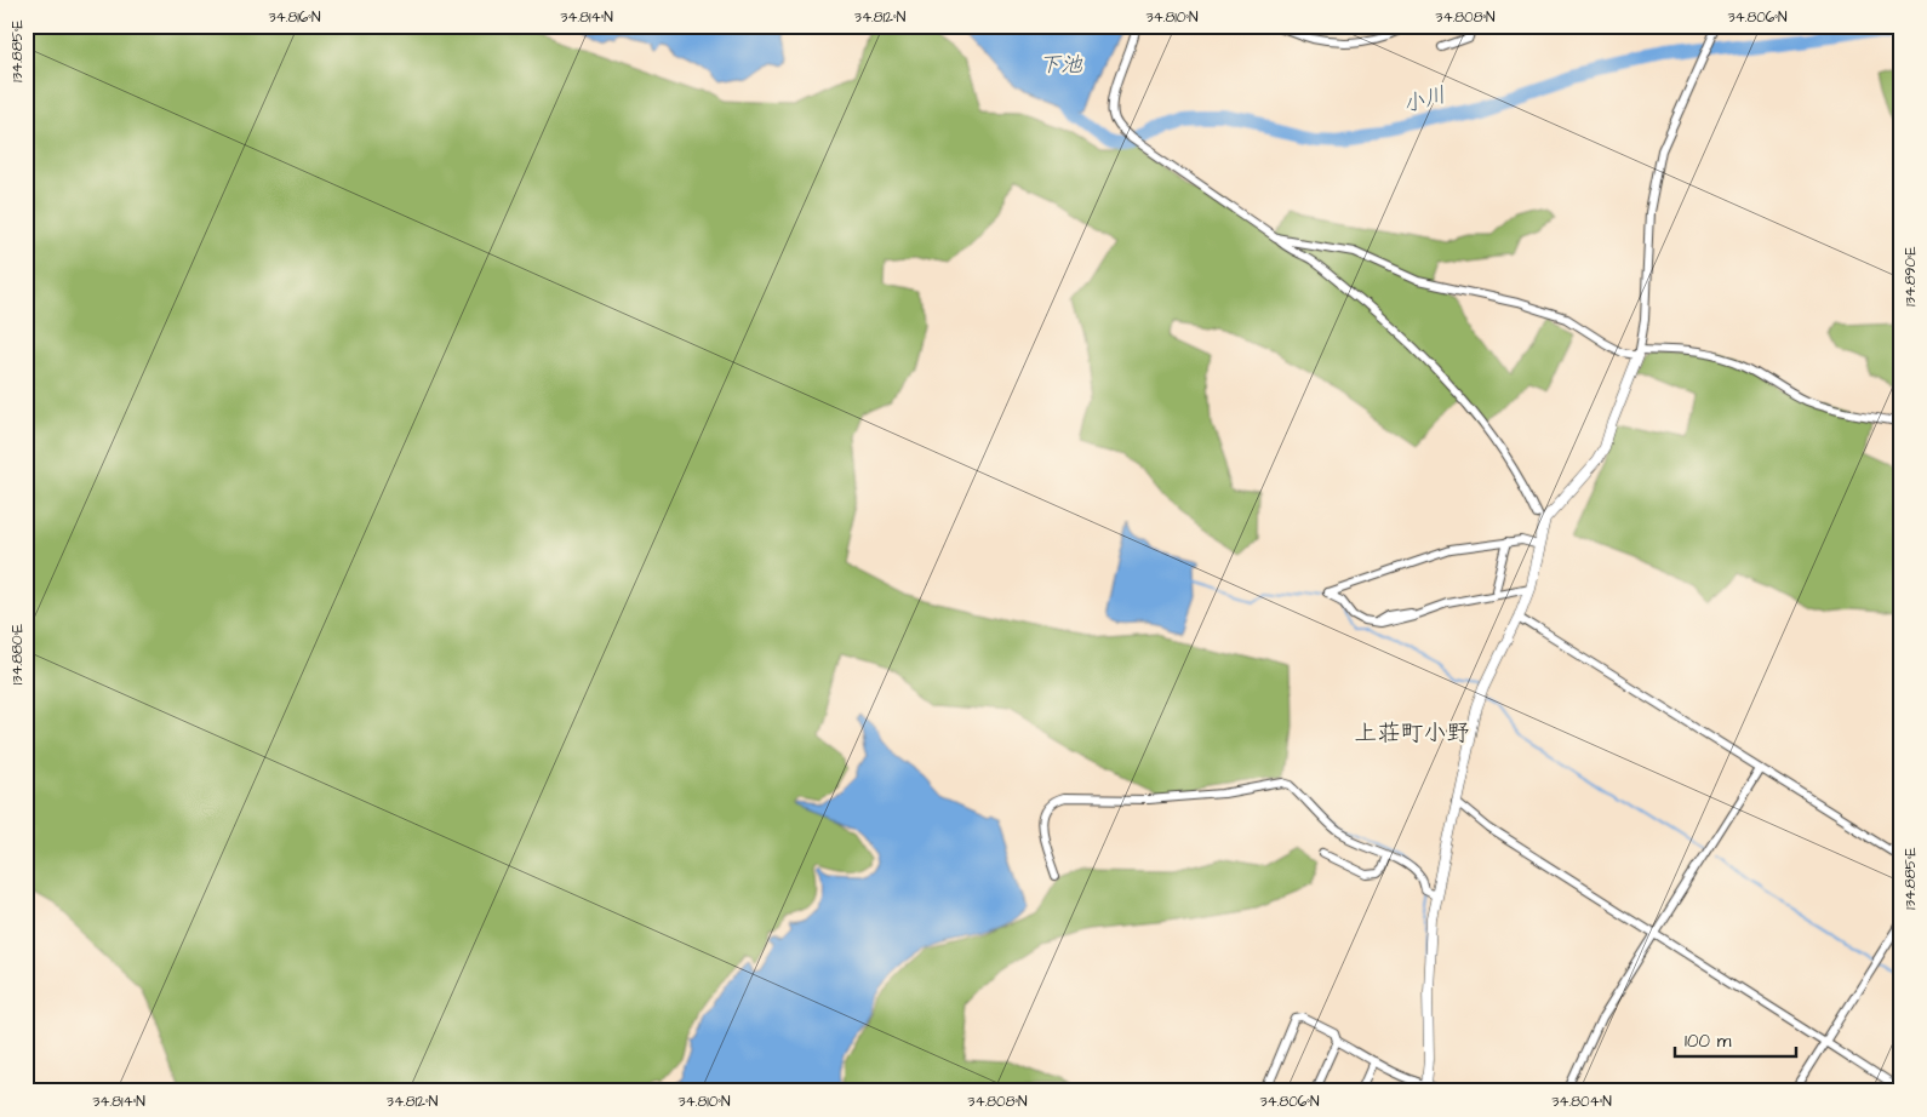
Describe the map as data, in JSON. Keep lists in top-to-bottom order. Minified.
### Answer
{"districts":["上荘町小野"],"water":["下池","小川"],"scale_bar":"100 m","coordinates":["34.816°N","34.814°N","34.812°N","34.810°N","34.808°N","34.806°N","134.885°E","134.890°E","134.880°E","34.804°N"]}
